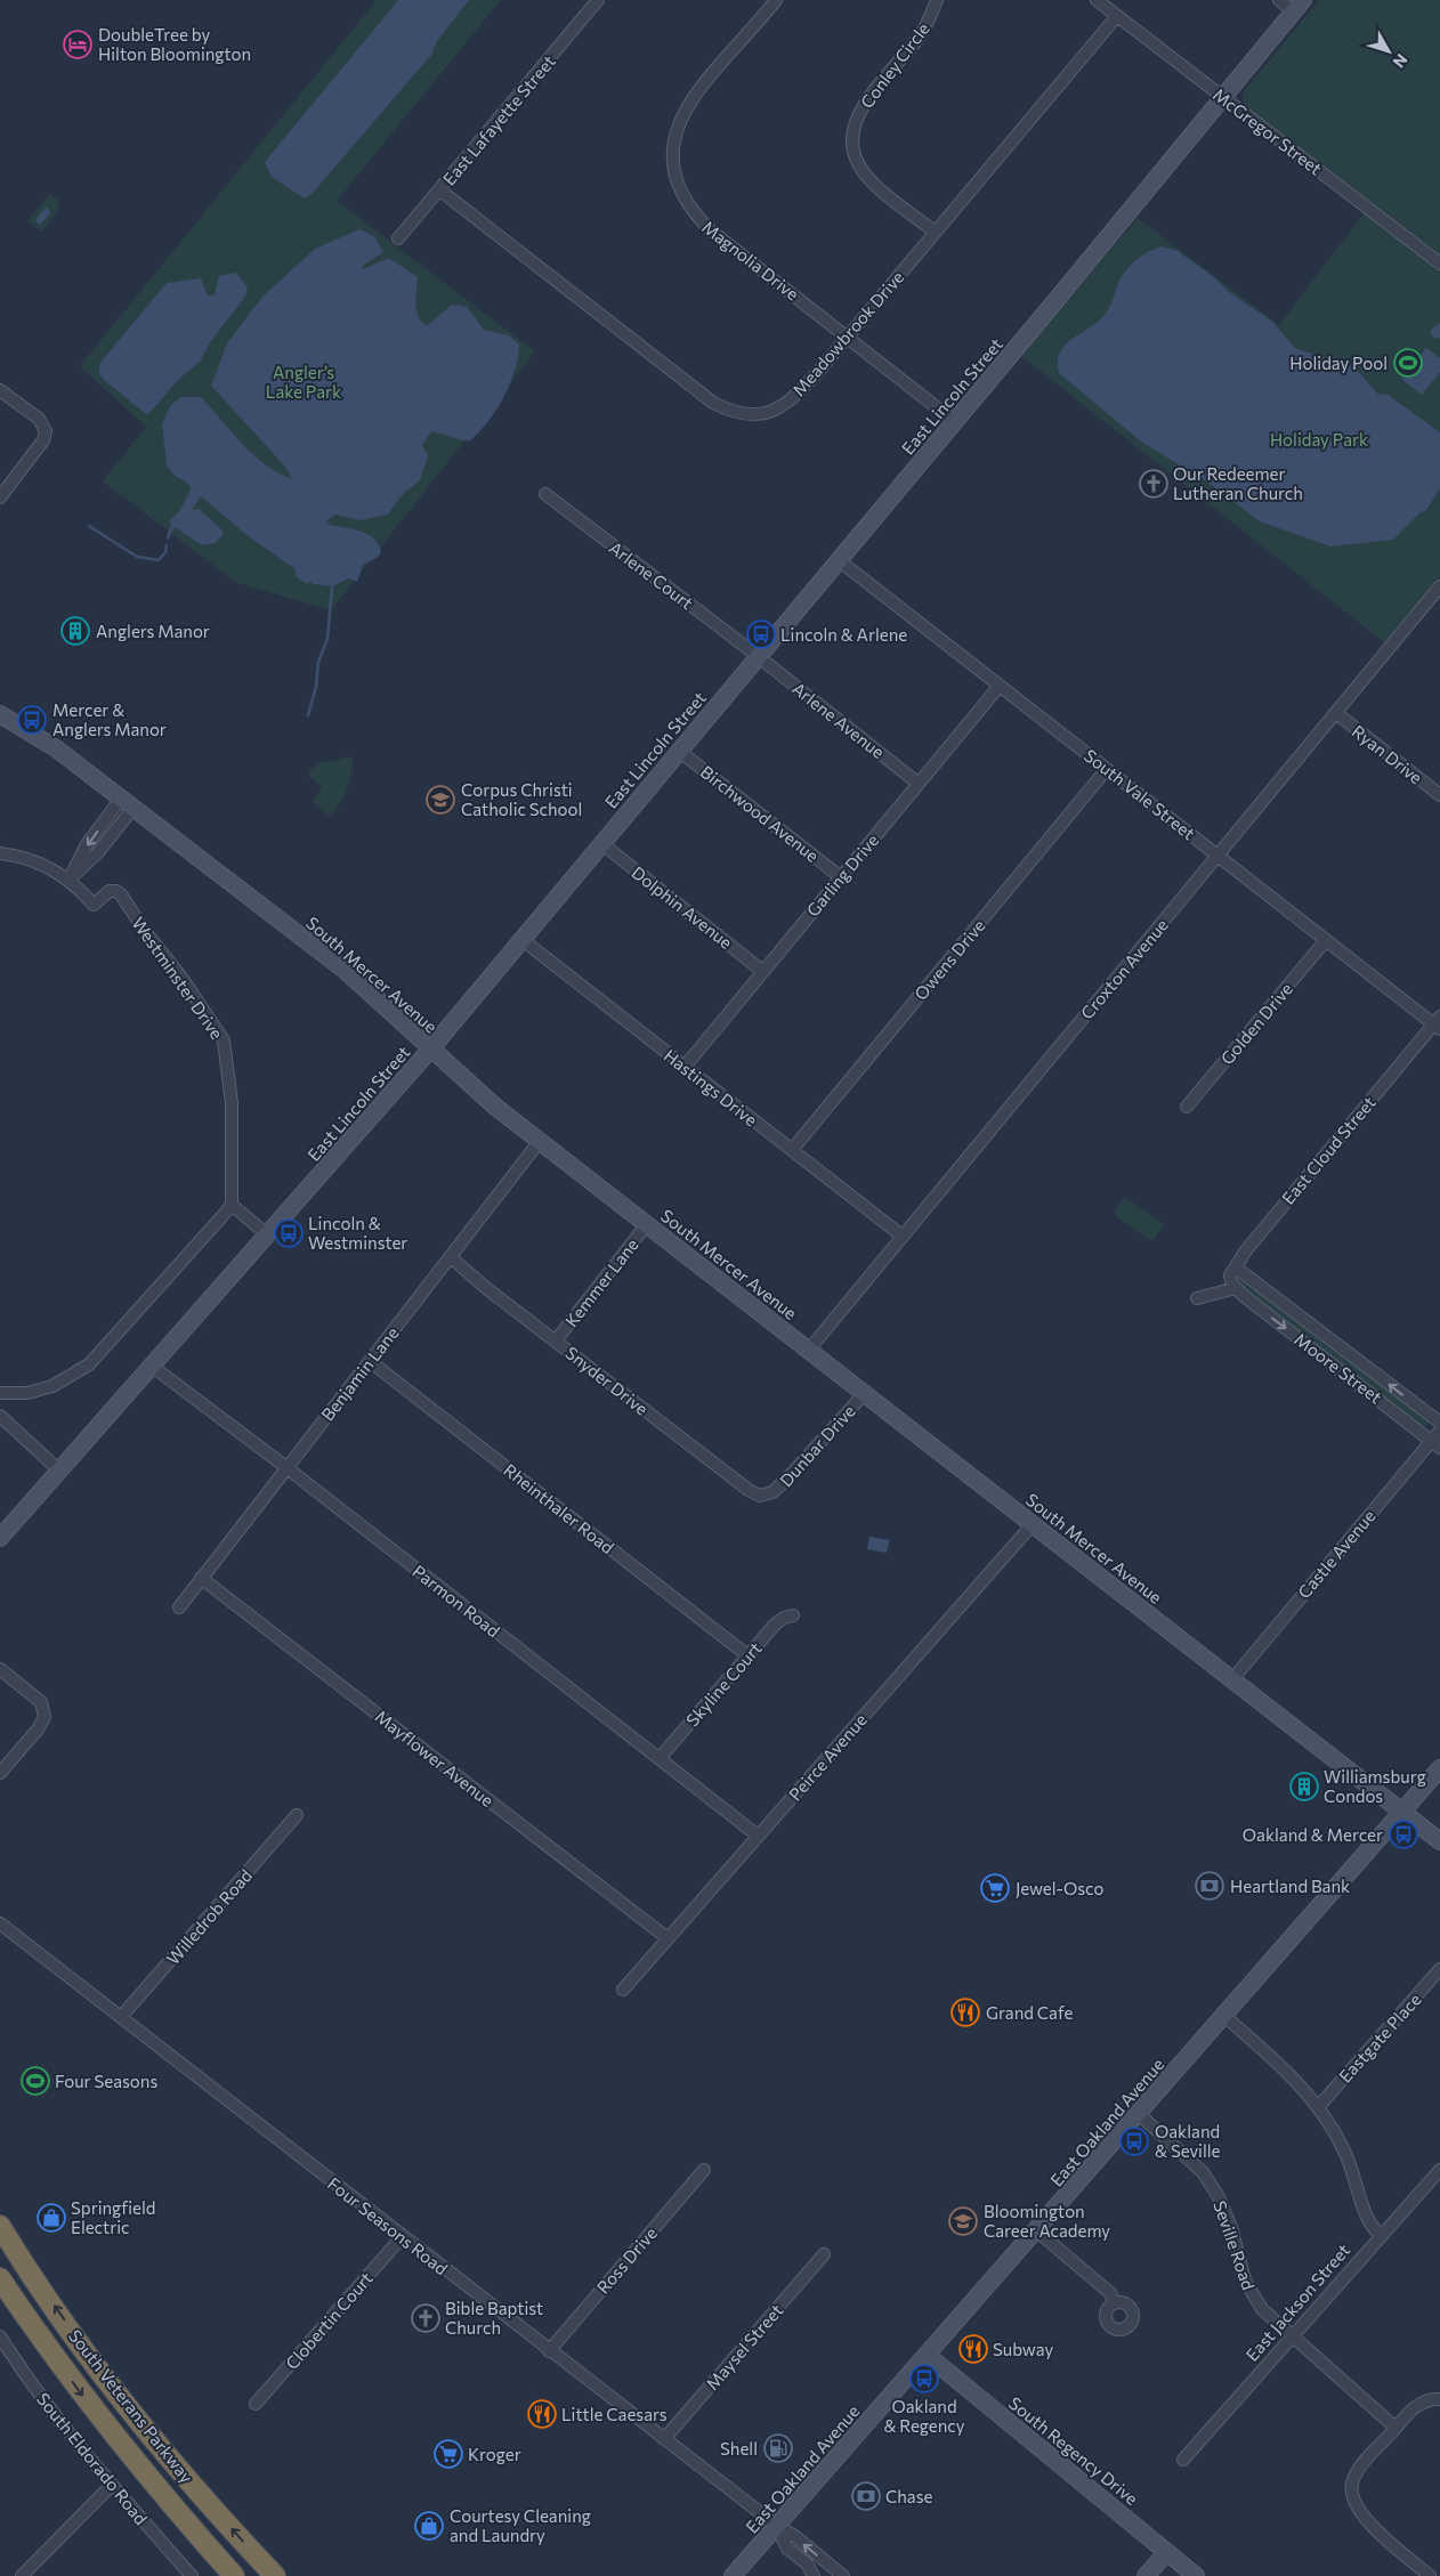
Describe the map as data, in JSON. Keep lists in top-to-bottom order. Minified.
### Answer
{"streets":{"highway":["South Veterans Parkway"],"main road":["East Lincoln Street","South Mercer Avenue","East Oakland Avenue","South Regency Drive"],"street":["Conley Circle","East Lafayette Street","McGregor Street","Magnolia Drive","Meadowbrook Drive","Arlene Court","Arlene Avenue","Ryan Drive","South Vale Street","Birchwood Avenue","Garling Drive","Dolphin Avenue","Owens Drive","Croxton Avenue","Westminster Drive","Golden Drive","Hastings Drive","East Cloud Street","Kemmer Lane","Moore Street","Benjamin Lane","Snyder Drive","Dunbar Drive","Rheinthaler Road","Castle Avenue","Parmon Road","Skyline Court","Peirce Avenue","Mayflower Avenue","Willedrob Road","Eastgate Place","Four Seasons Road","Seville Road","Ross Drive","East Jackson Street","Clobertin Court","Maysel Street","South Eldorado Road"]},"crossings":[["Conley Circle","Meadowbrook Drive"],["East Lafayette Street","Meadowbrook Drive"],["McGregor Street","Meadowbrook Drive"],["McGregor Street","East Lincoln Street"],["Magnolia Drive","Meadowbrook Drive"],["Magnolia Drive","East Lincoln Street"],["East Lincoln Street","Arlene Court"],["East Lincoln Street","Arlene Avenue"],["East Lincoln Street","South Vale Street"],["East Lincoln Street","Birchwood Avenue"],["East Lincoln Street","Dolphin Avenue"],["East Lincoln Street","South Mercer Avenue"],["East Lincoln Street","Hastings Drive"],["East Lincoln Street","Parmon Road"],["Arlene Court","Arlene Avenue"],["Arlene Avenue","Garling Drive"],["Ryan Drive","Croxton Avenue"],["South Vale Street","Garling Drive"],["South Vale Street","Owens Drive"],["South Vale Street","Croxton Avenue"],["South Vale Street","Golden Drive"],["South Vale Street","East Cloud Street"],["Birchwood Avenue","Garling Drive"],["Garling Drive","Dolphin Avenue"],["Garling Drive","Hastings Drive"],["Owens Drive","Hastings Drive"],["Croxton Avenue","South Mercer Avenue"],["Croxton Avenue","Hastings Drive"],["South Mercer Avenue","Kemmer Lane"],["South Mercer Avenue","Benjamin Lane"],["South Mercer Avenue","Dunbar Drive"],["South Mercer Avenue","Castle Avenue"],["South Mercer Avenue","Peirce Avenue"],["South Mercer Avenue","East Oakland Avenue"],["East Cloud Street","Moore Street"],["Kemmer Lane","Snyder Drive"],["Moore Street","Castle Avenue"],["Benjamin Lane","Snyder Drive"],["Benjamin Lane","Rheinthaler Road"],["Benjamin Lane","Parmon Road"],["Benjamin Lane","Mayflower Avenue"],["Snyder Drive","Dunbar Drive"],["Rheinthaler Road","Skyline Court"],["Parmon Road","Skyline Court"],["Parmon Road","Peirce Avenue"],["Peirce Avenue","Mayflower Avenue"],["Willedrob Road","Four Seasons Road"],["East Oakland Avenue","Four Seasons Road"],["East Oakland Avenue","Seville Road"],["East Oakland Avenue","South Regency Drive"],["Four Seasons Road","Ross Drive"],["Four Seasons Road","Clobertin Court"],["Four Seasons Road","Maysel Street"],["Seville Road","East Jackson Street"]],"parks":["Angler’s Lake Park","Holiday Park"],"places":{"hotel":["DoubleTree by Hilton Bloomington"],"sports":["Holiday Pool","Four Seasons"],"church":["Our Redeemer Lutheran Church","Bible Baptist Church"],"building":["Anglers Manor","Williamsburg Condos"],"bus stop":["Lincoln & Arlene","Mercer & Anglers Manor","Lincoln & Westminster","Oakland & Mercer","Oakland & Seville","Oakland & Regency"],"school or university":["Corpus Christi Catholic School","Bloomington Career Academy"],"bank":["Heartland Bank","Chase"],"supermarket":["Jewel-Osco","Kroger"],"restaurant":["Grand Cafe","Subway","Little Caesars"],"shop":["Springfield Electric","Courtesy Cleaning and Laundry"],"fuel station":["Shell"]},"north":"bottom right"}
